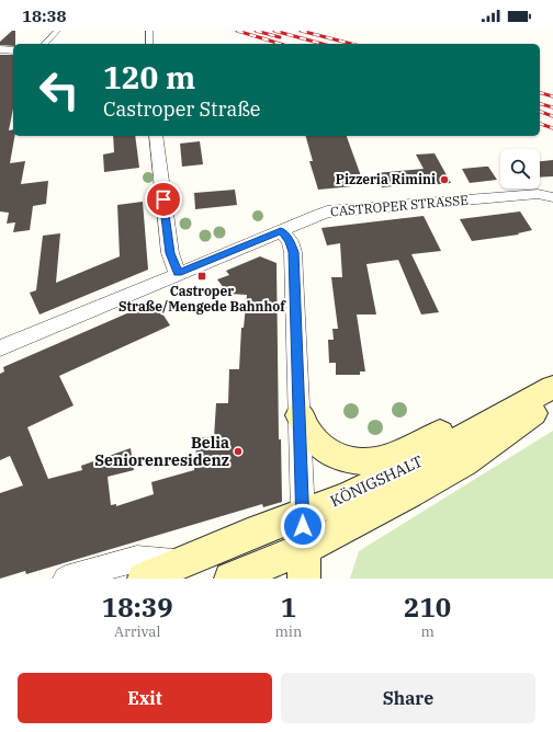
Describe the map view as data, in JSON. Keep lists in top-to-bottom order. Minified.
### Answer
{"streets":{"main road":["KÖNIGSHALT"],"street":["CASTROPER STRASSE"]},"places":{"other":["Pizzeria Rimini","Belia Seniorenresidenz"],"transit":["Castroper Straße/Mengede Bahnhof"]},"page":{"status":"18:38","turn":["120 m","Castroper Straße"],"eta":["18:39","Arrival","1","min","210","m"],"buttons":["Exit","Share"]}}
